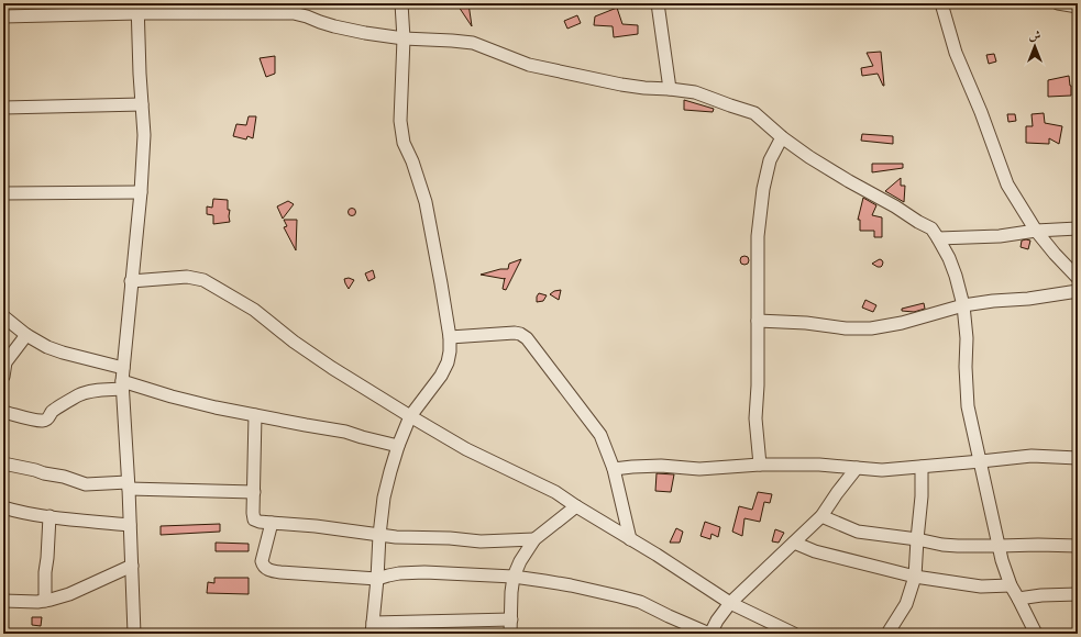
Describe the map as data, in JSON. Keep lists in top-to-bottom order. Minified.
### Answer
{"north":"top"}
